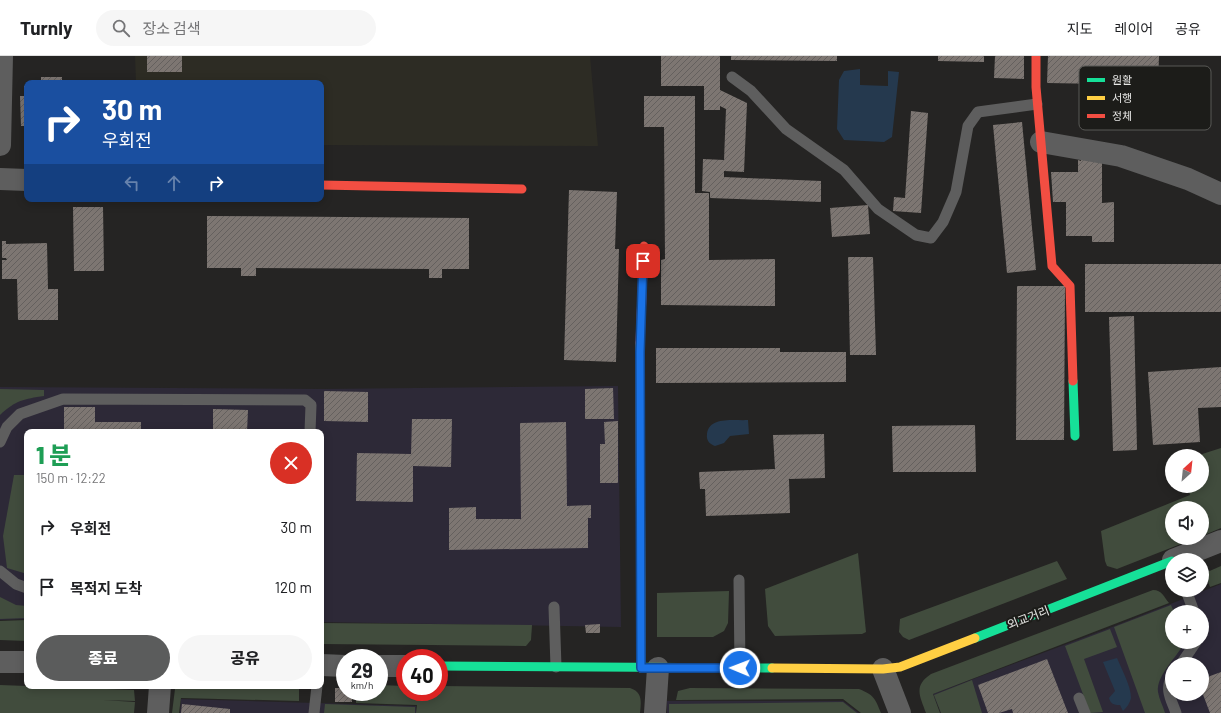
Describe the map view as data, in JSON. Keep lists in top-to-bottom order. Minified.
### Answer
{"streets":{"street":["외교거리"]},"legend":["원활","서행","정체"],"north":"top right","page":{"header":"Turnly","search":"장소 검색","nav":["지도","레이어","공유"],"turn":["30 m","우회전"],"heading":["1 분","150 m · 12:22"],"map_buttons":["+","−"],"list":[{"name":"우회전","value":"30 m"},{"name":"목적지 도착","value":"120 m"}],"buttons":["종료","공유"],"speed":"29 km/h","limit":"40"}}
